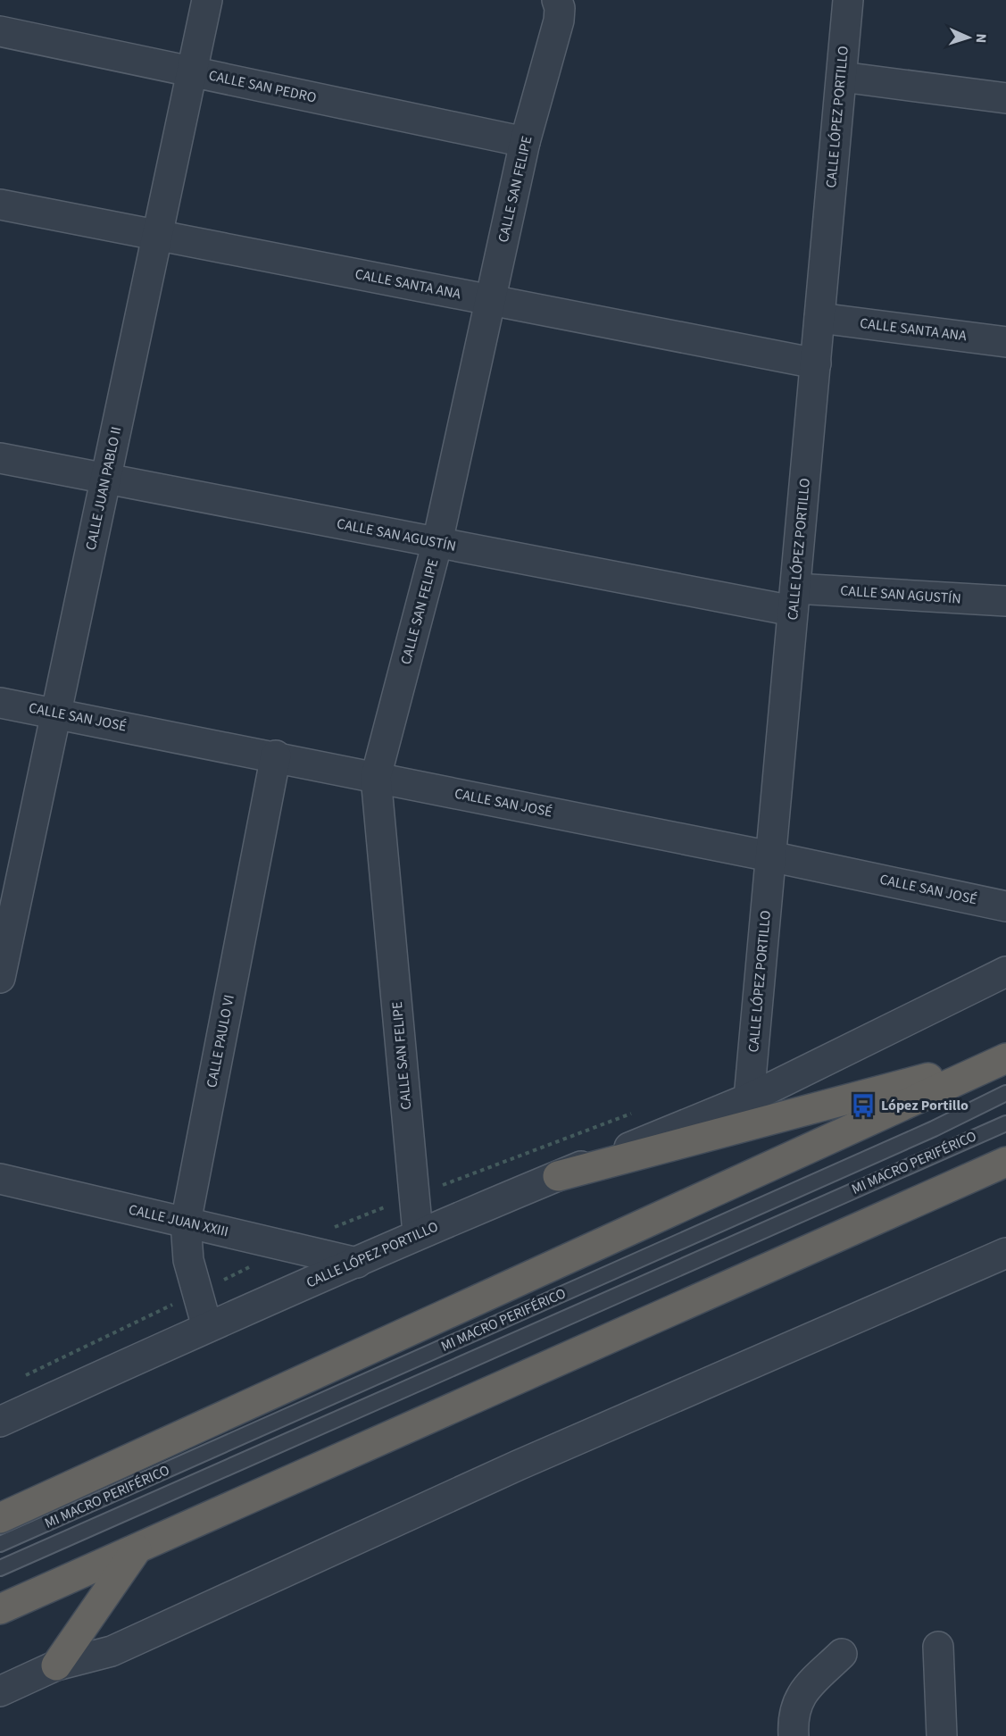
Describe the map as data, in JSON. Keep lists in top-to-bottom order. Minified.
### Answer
{"streets":{"street":["CALLE SAN PEDRO","CALLE LÓPEZ PORTILLO","CALLE SAN FELIPE","CALLE SANTA ANA","CALLE JUAN PABLO II","CALLE SAN AGUSTÍN","CALLE SAN JOSÉ","CALLE PAULO VI","CALLE JUAN XXIII"],"lane":["MI MACRO PERIFÉRICO"]},"crossings":[["CALLE SAN PEDRO","CALLE SAN FELIPE"],["CALLE SAN PEDRO","CALLE JUAN PABLO II"],["CALLE LÓPEZ PORTILLO","CALLE SAN FELIPE"],["CALLE LÓPEZ PORTILLO","CALLE SANTA ANA"],["CALLE LÓPEZ PORTILLO","CALLE SAN AGUSTÍN"],["CALLE LÓPEZ PORTILLO","CALLE SAN JOSÉ"],["CALLE LÓPEZ PORTILLO","CALLE PAULO VI"],["CALLE LÓPEZ PORTILLO","CALLE JUAN XXIII"],["CALLE SAN FELIPE","CALLE SANTA ANA"],["CALLE SAN FELIPE","CALLE SAN AGUSTÍN"],["CALLE SAN FELIPE","CALLE SAN JOSÉ"],["CALLE SANTA ANA","CALLE JUAN PABLO II"],["CALLE JUAN PABLO II","CALLE SAN AGUSTÍN"],["CALLE JUAN PABLO II","CALLE SAN JOSÉ"],["CALLE SAN JOSÉ","CALLE PAULO VI"],["CALLE PAULO VI","CALLE JUAN XXIII"]],"places":{"bus stop":["López Portillo"]},"north":"right"}
